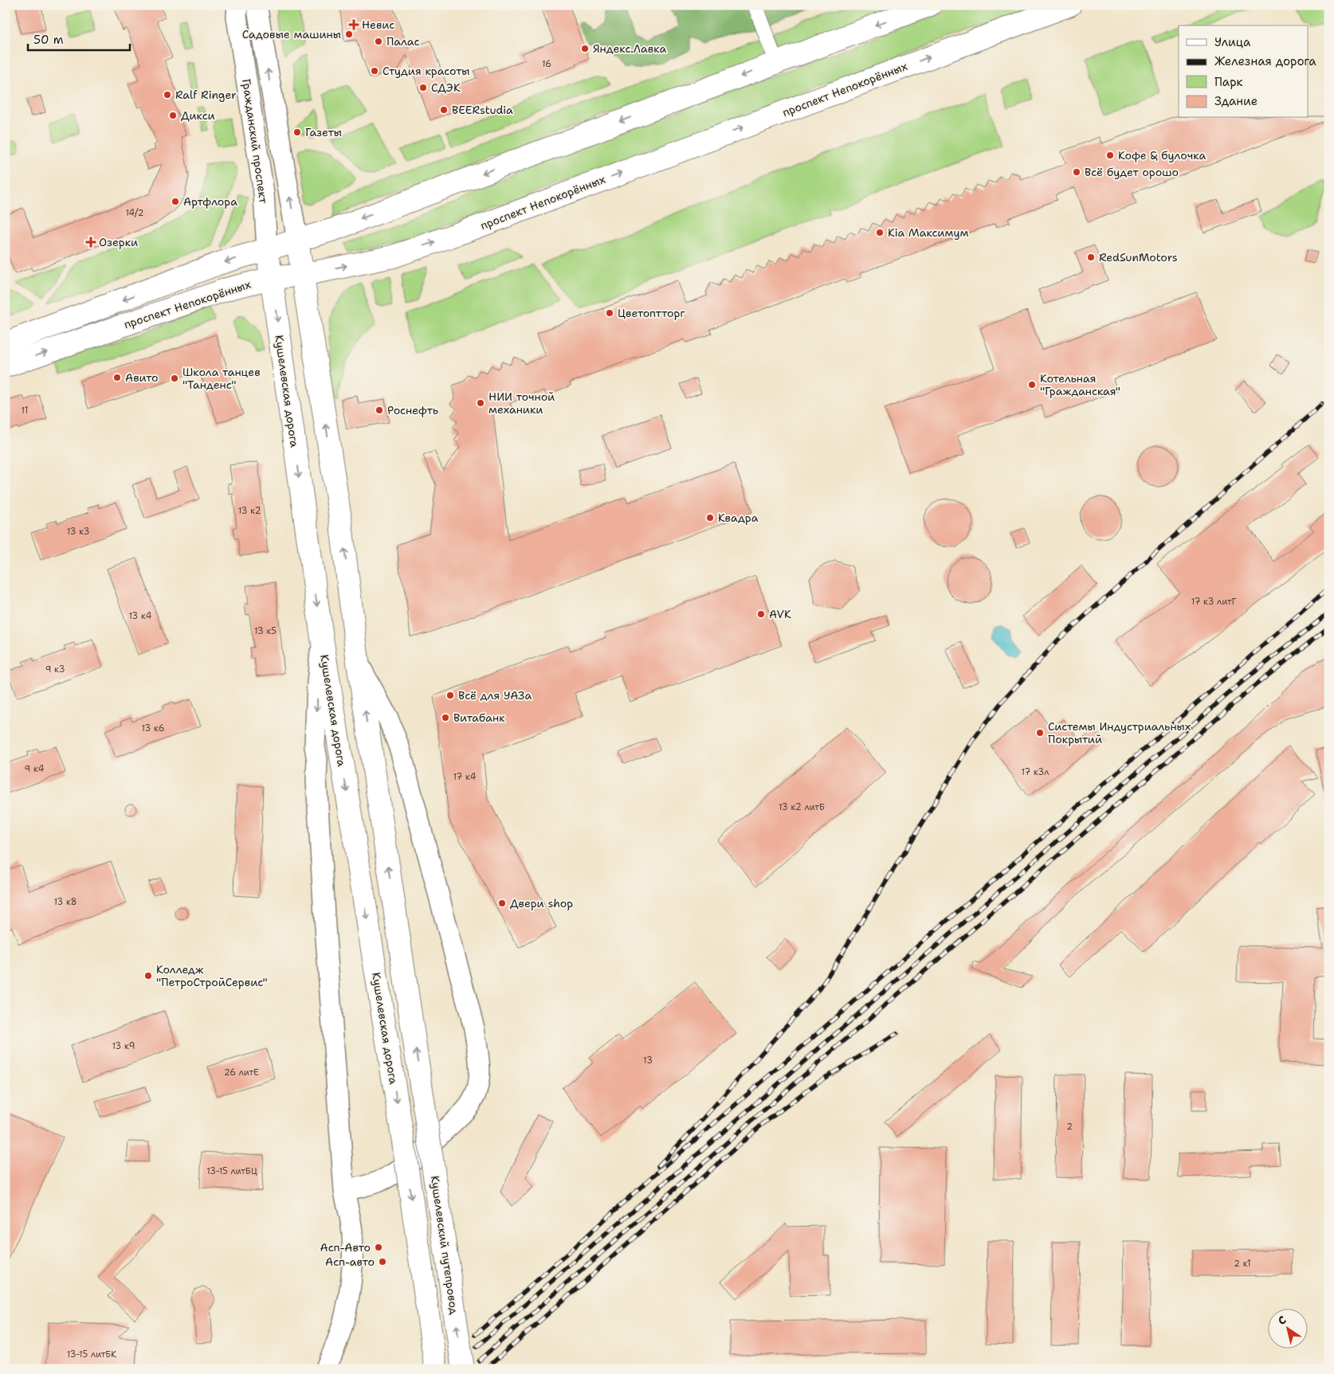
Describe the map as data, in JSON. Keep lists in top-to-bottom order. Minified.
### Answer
{"streets":{"main road":["проспект Непокорённых","Гражданский проспект","Кушелевская дорога","Кушелевский путепровод"]},"crossings":[["проспект Непокорённых","Гражданский проспект"],["проспект Непокорённых","Кушелевская дорога"],["Гражданский проспект","Кушелевская дорога"]],"places":{"health":["Невис","Озерки"],"other":["Садовые машины","Палас","Яндекс.Лавка","Студия красоты","СДЭК","Ralf Ringer","BEERstudia","Дикси","Газеты","Кофе & булочка","Всё будет орошо","Артфлора","Kia Максимум","RedSunMotors","Цветоптторг","Авито","Школа танцев \"Танденс\"","Котельная \"Гражданская\"","НИИ точной механики","Роснефть","Квадра","AVK","Всё для УАЗа","Витабанк","Системы Индустриальных Покрытий","Двери shop","Колледж \"ПетроСтройСервис\"","Асп-Авто","Асп-авто"]},"house_numbers":["16","14/2","11","13 к2","13 к3","17 к3 литГ","13 к4","13 к5","9 к3","13 к6","9 к4","17 к3л","17 к4","13 к2 литБ","13 к8","13 к9","13","26 литЕ","2","13-15 литБЦ","2 к1","13-15 литБК"],"legend":["Улица","Железная дорога","Парк","Здание"],"scale_bar":"50 m","north":"top left"}
